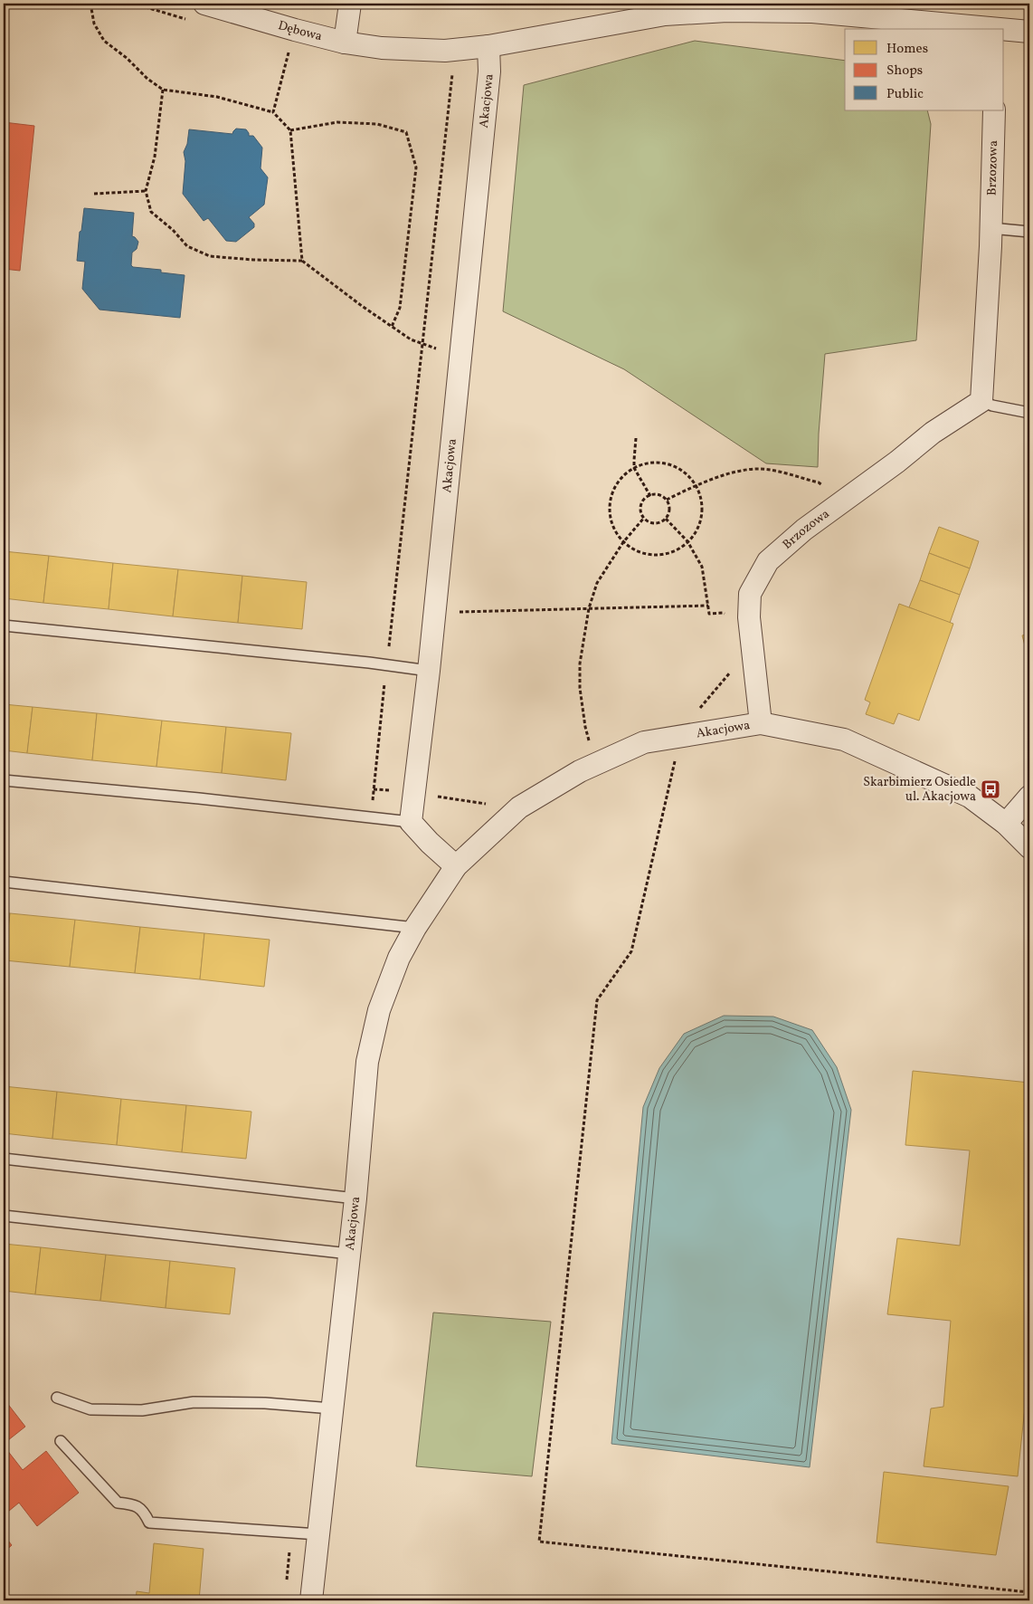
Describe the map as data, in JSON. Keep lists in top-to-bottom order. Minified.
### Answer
{"streets":{"street":["Dębowa","Akacjowa","Brzozowa"]},"crossings":[["Dębowa","Akacjowa"],["Akacjowa","Brzozowa"]],"places":{"bus stop":["Skarbimierz Osiedle ul. Akacjowa"]},"legend":["Homes","Shops","Public"]}
